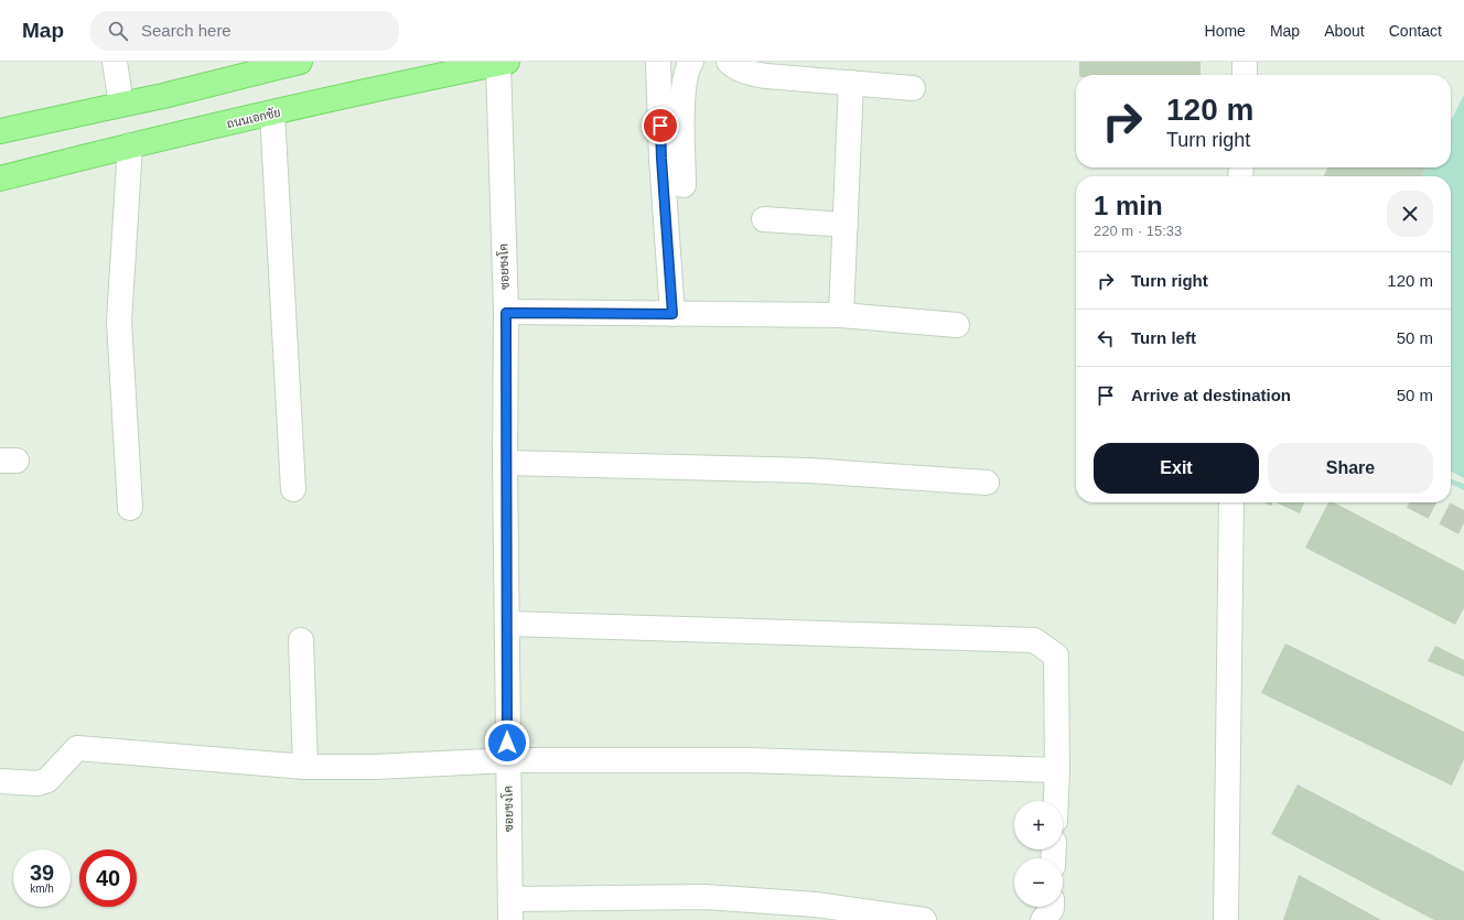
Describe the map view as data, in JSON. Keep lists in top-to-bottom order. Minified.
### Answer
{"streets":{"main road":["ถนนเอกชัย"],"street":["ซอยชงโค"]},"crossings":[["ถนนเอกชัย","ซอยชงโค"]],"page":{"header":"Map","search":"Search here","nav":["Home","Map","About","Contact"],"turn":["120 m","Turn right"],"heading":["1 min","220 m · 15:33"],"list":[{"name":"Turn right","value":"120 m"},{"name":"Turn left","value":"50 m"},{"name":"Arrive at destination","value":"50 m"}],"buttons":["Exit","Share"],"map_buttons":["+","−"],"speed":"39 km/h","limit":"40"}}
